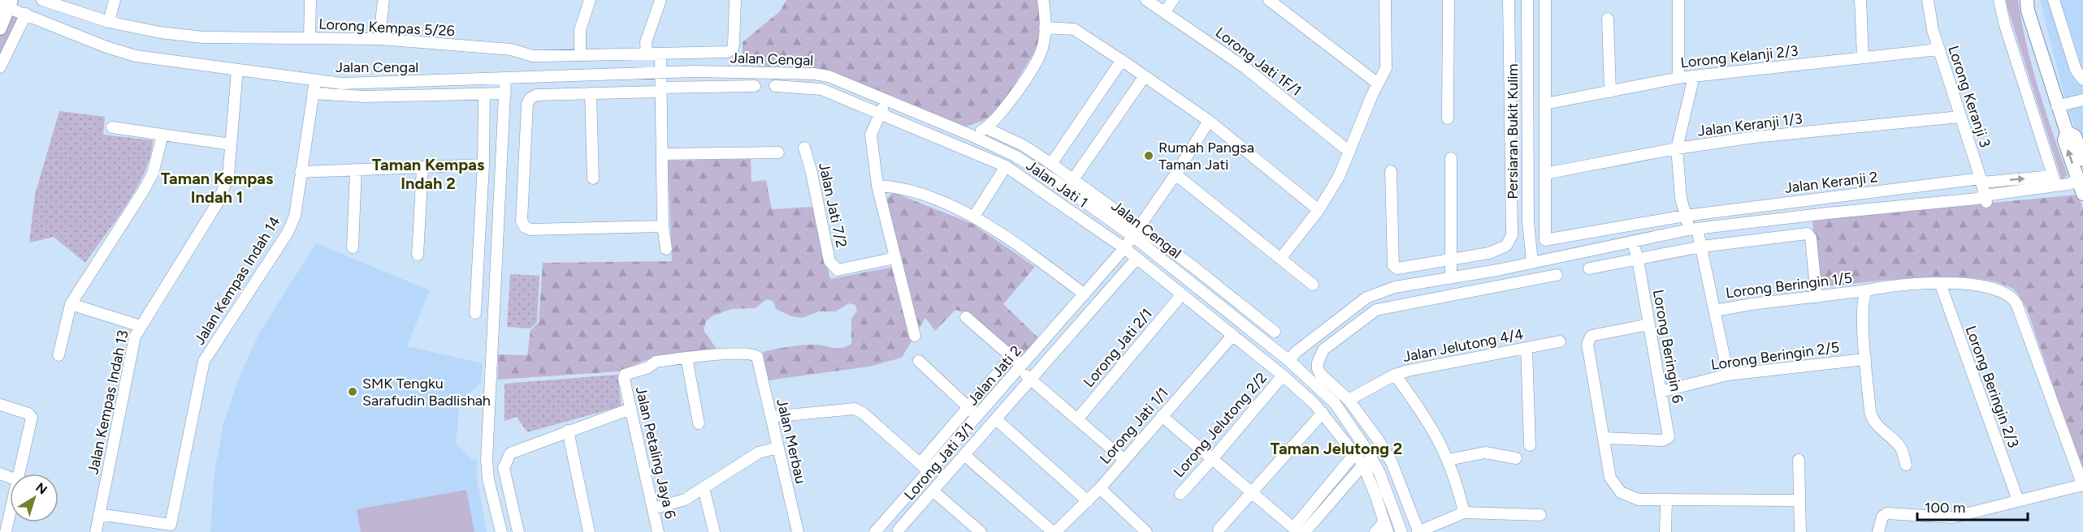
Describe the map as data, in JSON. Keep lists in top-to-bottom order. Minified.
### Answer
{"streets":{"street":["Lorong Kempas 5/26","Lorong Kelanji 2/3","Jalan Cengal","Lorong Jati 1F/1","Lorong Keranji 3","Jalan Keranji 1/3","Persiaran Bukit Kulim","Jalan Keranji 2","Jalan Jati 1","Jalan Jati 7/2","Jalan Kempas Indah 14","Lorong Beringin 1/5","Jalan Jelutong 4/4","Lorong Beringin 6","Lorong Jati 2/1","Lorong Beringin 2/5","Jalan Jati 2","Lorong Beringin 2/3","Jalan Kempas Indah 13","Lorong Jelutong 2/2","Lorong Jati 1/1","Jalan Merbau","Jalan Petaling Jaya 6","Lorong Jati 3/1"]},"crossings":[["Lorong Kelanji 2/3","Lorong Keranji 3"],["Jalan Cengal","Jalan Kempas Indah 14"],["Jalan Cengal","Jalan Jati 2"],["Jalan Cengal","Jalan Kempas Indah 13"],["Lorong Keranji 3","Jalan Keranji 1/3"],["Lorong Keranji 3","Jalan Keranji 2"],["Jalan Keranji 1/3","Jalan Keranji 2"],["Jalan Jati 1","Lorong Jati 2/1"],["Jalan Jati 1","Jalan Jati 2"],["Jalan Jati 1","Lorong Jelutong 2/2"],["Jalan Jati 1","Lorong Jati 1/1"],["Jalan Jati 1","Lorong Jati 3/1"],["Jalan Kempas Indah 14","Jalan Kempas Indah 13"],["Lorong Beringin 1/5","Lorong Beringin 2/3"],["Lorong Beringin 6","Lorong Beringin 2/5"],["Jalan Merbau","Jalan Petaling Jaya 6"]],"districts":["Taman Kempas Indah 2","Taman Kempas Indah 1","Taman Jelutong 2"],"places":["Rumah Pangsa Taman Jati","SMK Tengku Sarafudin Badlishah"],"scale_bar":"100 m","north":"top right"}
